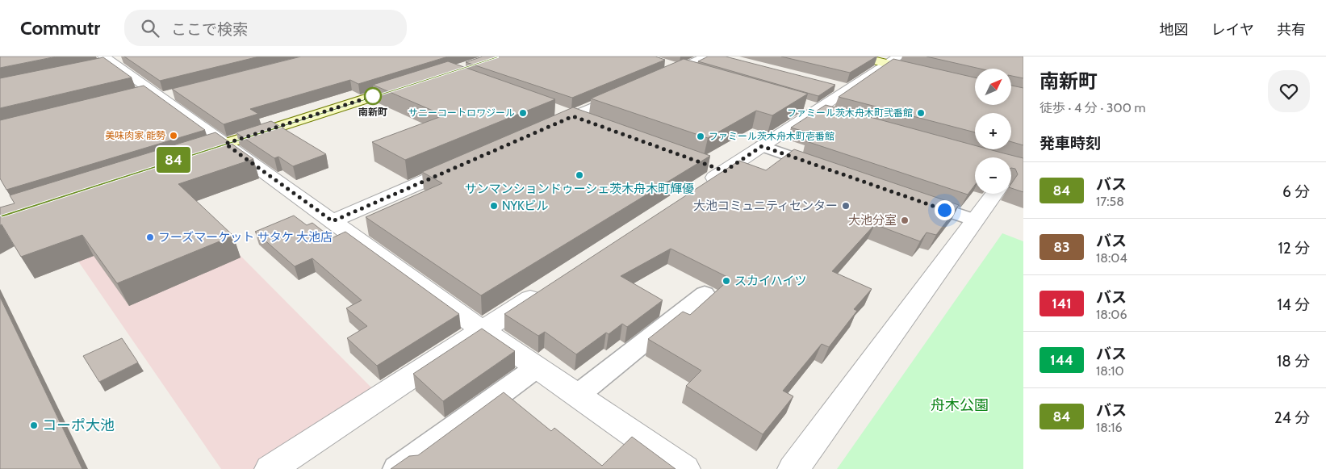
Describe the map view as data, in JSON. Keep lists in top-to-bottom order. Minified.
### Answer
{"parks":["舟木公園"],"places":["南新町","サニーコートロワジール","ファミール茨木舟木町弐番館","美味肉家 能勢","ファミール茨木舟木町壱番館","サンマンションドゥーシェ茨木舟木町輝優","NYKビル","大池コミュニティセンター","大池分室","フーズマーケット サタケ 大池店","スカイハイツ","コーポ大池"],"lines":["bus line 84"],"north":"top right","page":{"header":"Commutr","search":"ここで検索","nav":["地図","レイヤ","共有"],"on_map":"84","heading":[["南新町","徒歩 · 4 分 · 300 m"],"発車時刻"],"map_buttons":["+","−"],"list":[{"mark":"84","name":"バス","note":"17:58","value":"6 分"},{"mark":"83","name":"バス","note":"18:04","value":"12 分"},{"mark":"141","name":"バス","note":"18:06","value":"14 分"},{"mark":"144","name":"バス","note":"18:10","value":"18 分"},{"mark":"84","name":"バス","note":"18:16","value":"24 分"}]}}
